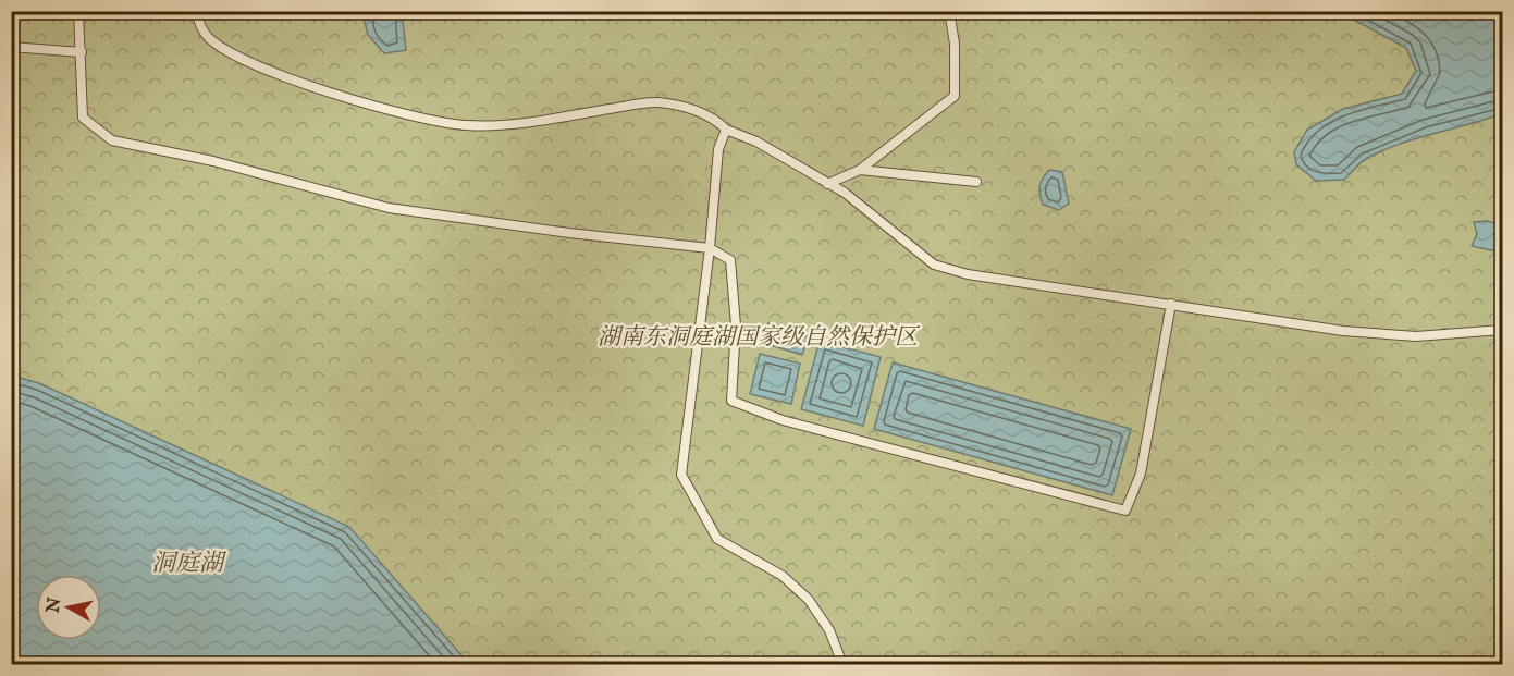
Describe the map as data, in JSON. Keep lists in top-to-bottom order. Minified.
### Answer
{"water":["洞庭湖"],"parks":["湖南东洞庭湖国家级自然保护区"],"north":"left"}
